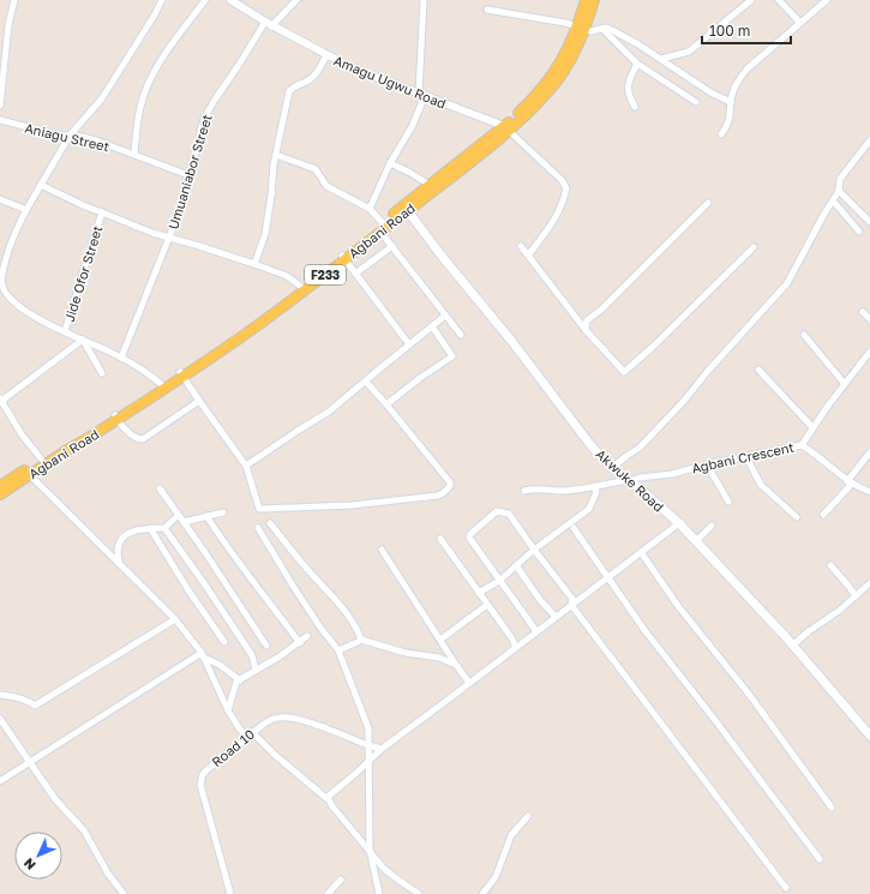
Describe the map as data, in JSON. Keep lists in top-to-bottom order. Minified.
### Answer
{"streets":{"main road":["Agbani Road","F233","Akwuke Road"],"street":["Amagu Ugwu Road","Aniagu Street","Umuaniabor Street","Jide Ofor Street","Agbani Crescent","Road 10"]},"crossings":[["Amagu Ugwu Road","Umuaniabor Street"],["Amagu Ugwu Road","Agbani Road"],["Aniagu Street","Umuaniabor Street"],["Umuaniabor Street","Jide Ofor Street"],["Agbani Road","Jide Ofor Street"],["Agbani Road","Akwuke Road"],["Agbani Crescent","Akwuke Road"]],"scale_bar":"100 m","north":"bottom left"}
